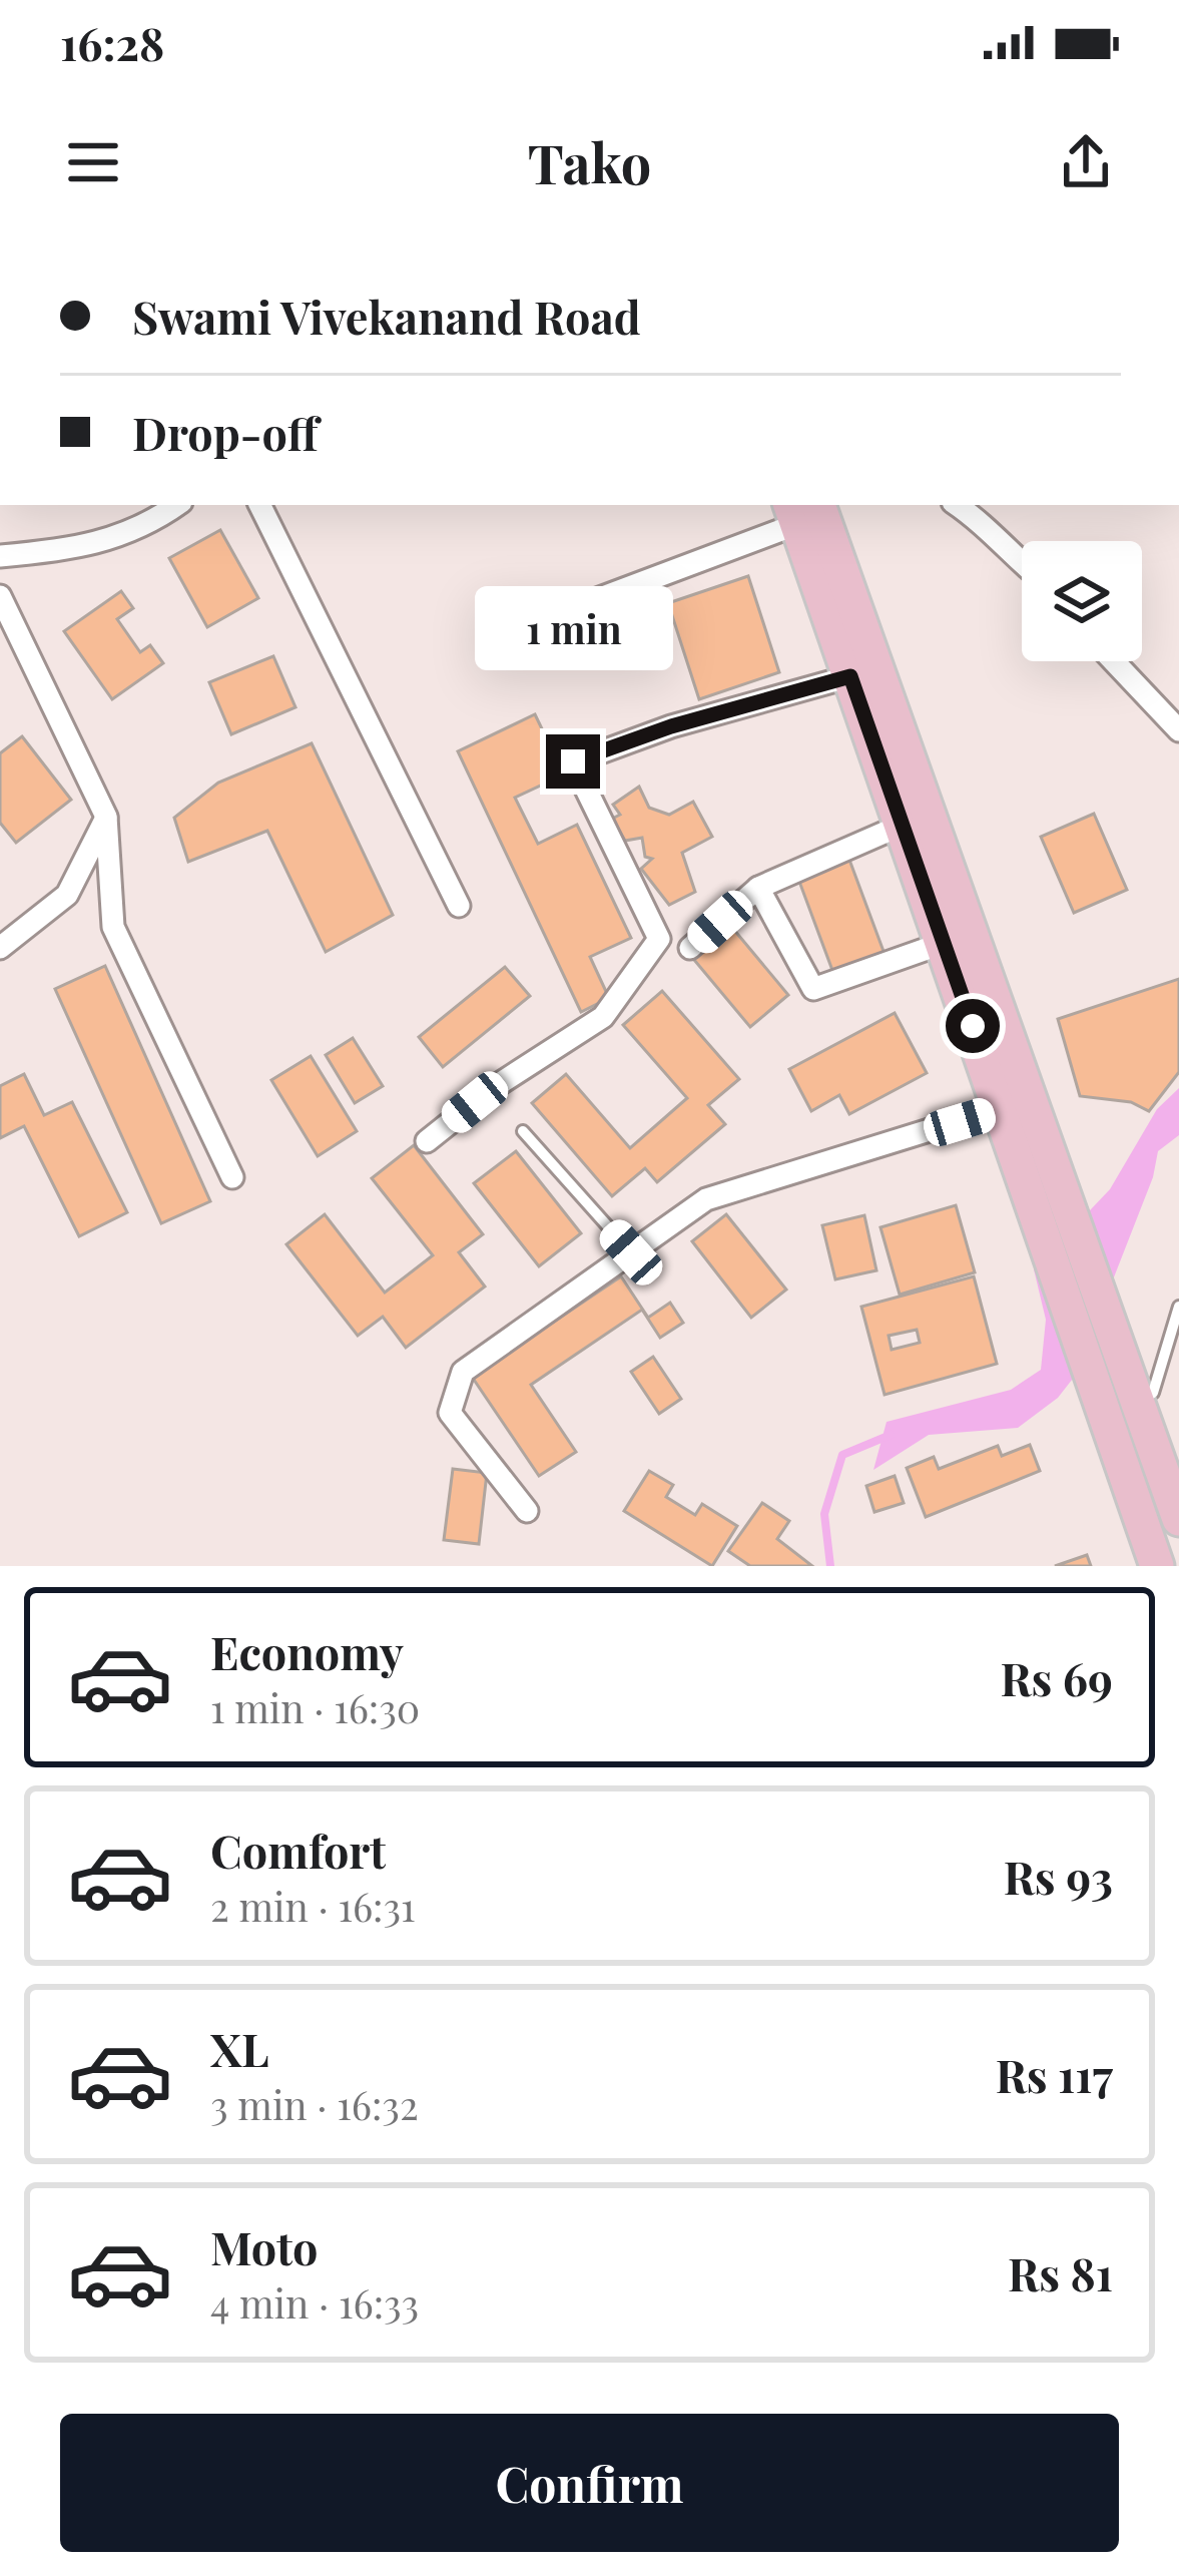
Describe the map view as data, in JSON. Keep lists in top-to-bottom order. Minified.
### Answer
{"page":{"status":"16:28","header":"Tako","banner":["Swami Vivekanand Road","Drop-off"],"bubble":"1 min","list":[{"name":"Economy","note":"1 min · 16:30","value":"Rs 69"},{"name":"Comfort","note":"2 min · 16:31","value":"Rs 93"},{"name":"XL","note":"3 min · 16:32","value":"Rs 117"},{"name":"Moto","note":"4 min · 16:33","value":"Rs 81"}],"buttons":"Confirm"}}
